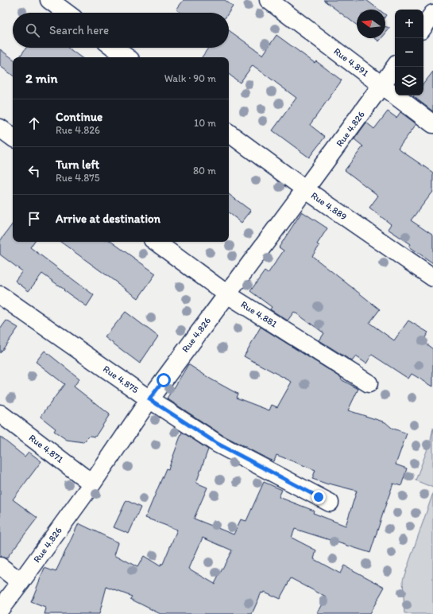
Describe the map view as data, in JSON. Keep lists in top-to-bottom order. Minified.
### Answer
{"streets":{"street":["Rue 4.891","Rue 4.826","Rue 4.889","Rue 4.881","Rue 4.875","Rue 4.871"]},"crossings":[["Rue 4.891","Rue 4.826"],["Rue 4.826","Rue 4.889"],["Rue 4.826","Rue 4.881"],["Rue 4.826","Rue 4.875"],["Rue 4.826","Rue 4.871"]],"north":"left","page":{"map_buttons":["+","−"],"search":"Search here","heading":["2 min","Walk · 90 m"],"list":[["Continue","Rue 4.826","10 m"],["Turn left","Rue 4.875","80 m"],"Arrive at destination"]}}
